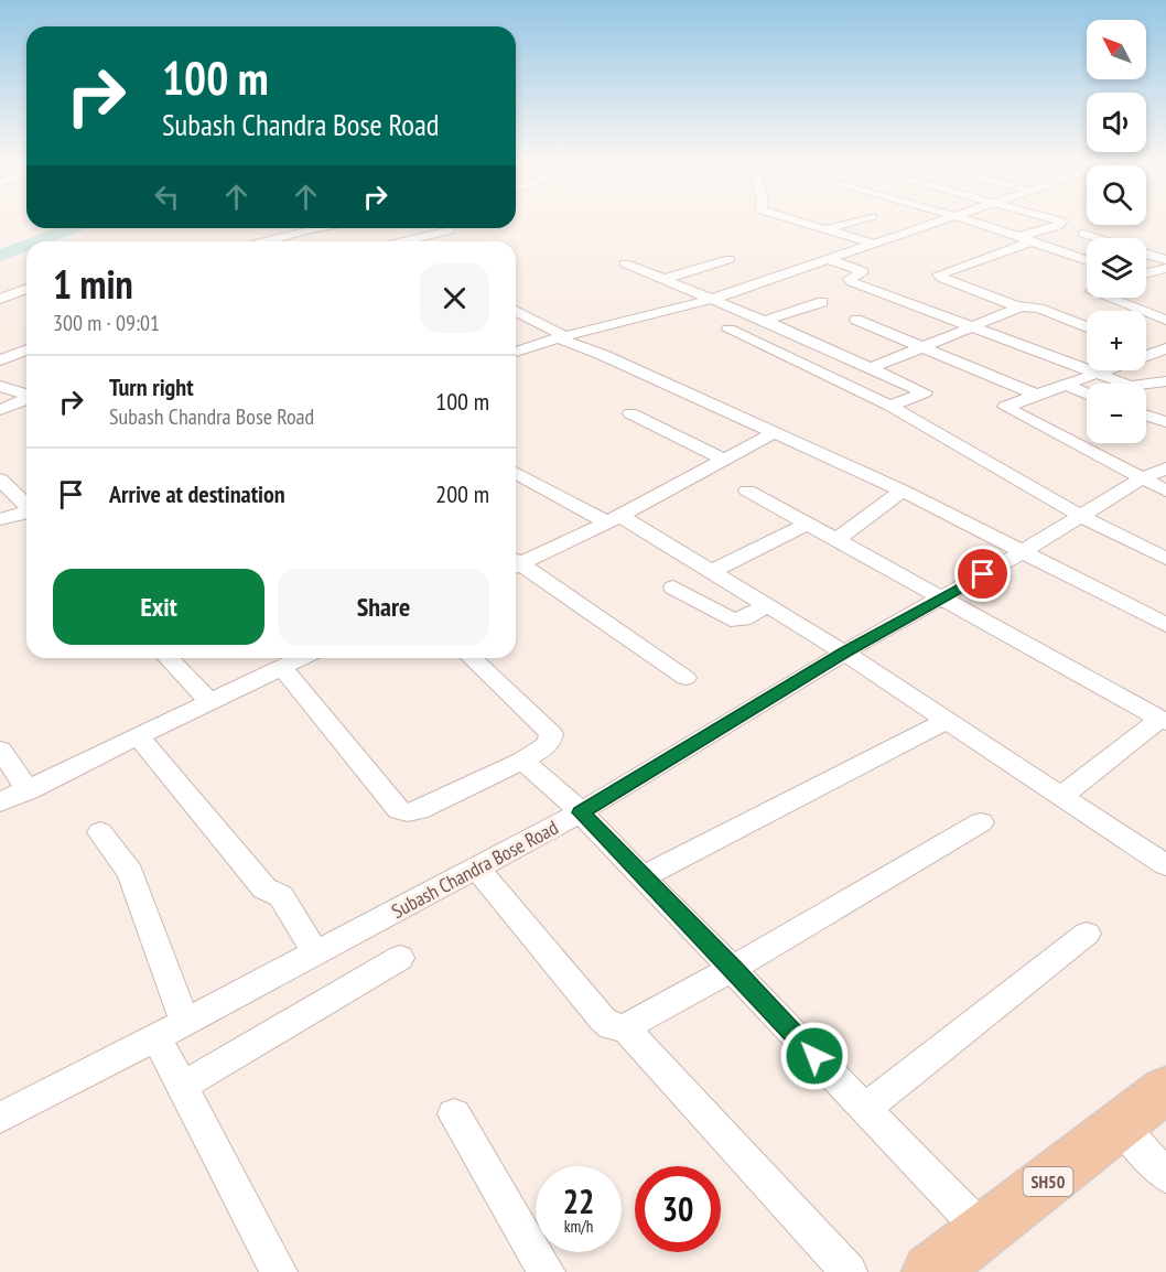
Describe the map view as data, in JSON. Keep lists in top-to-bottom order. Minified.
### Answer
{"streets":{"main road":["SH50"],"street":["Subash Chandra Bose Road"]},"north":"top left","page":{"map_buttons":["+","−"],"turn":["100 m","Subash Chandra Bose Road"],"heading":["1 min","300 m · 09:01"],"list":[{"name":"Turn right","note":"Subash Chandra Bose Road","value":"100 m"},{"name":"Arrive at destination","value":"200 m"}],"buttons":["Exit","Share"],"speed":"22 km/h","limit":"30"}}
